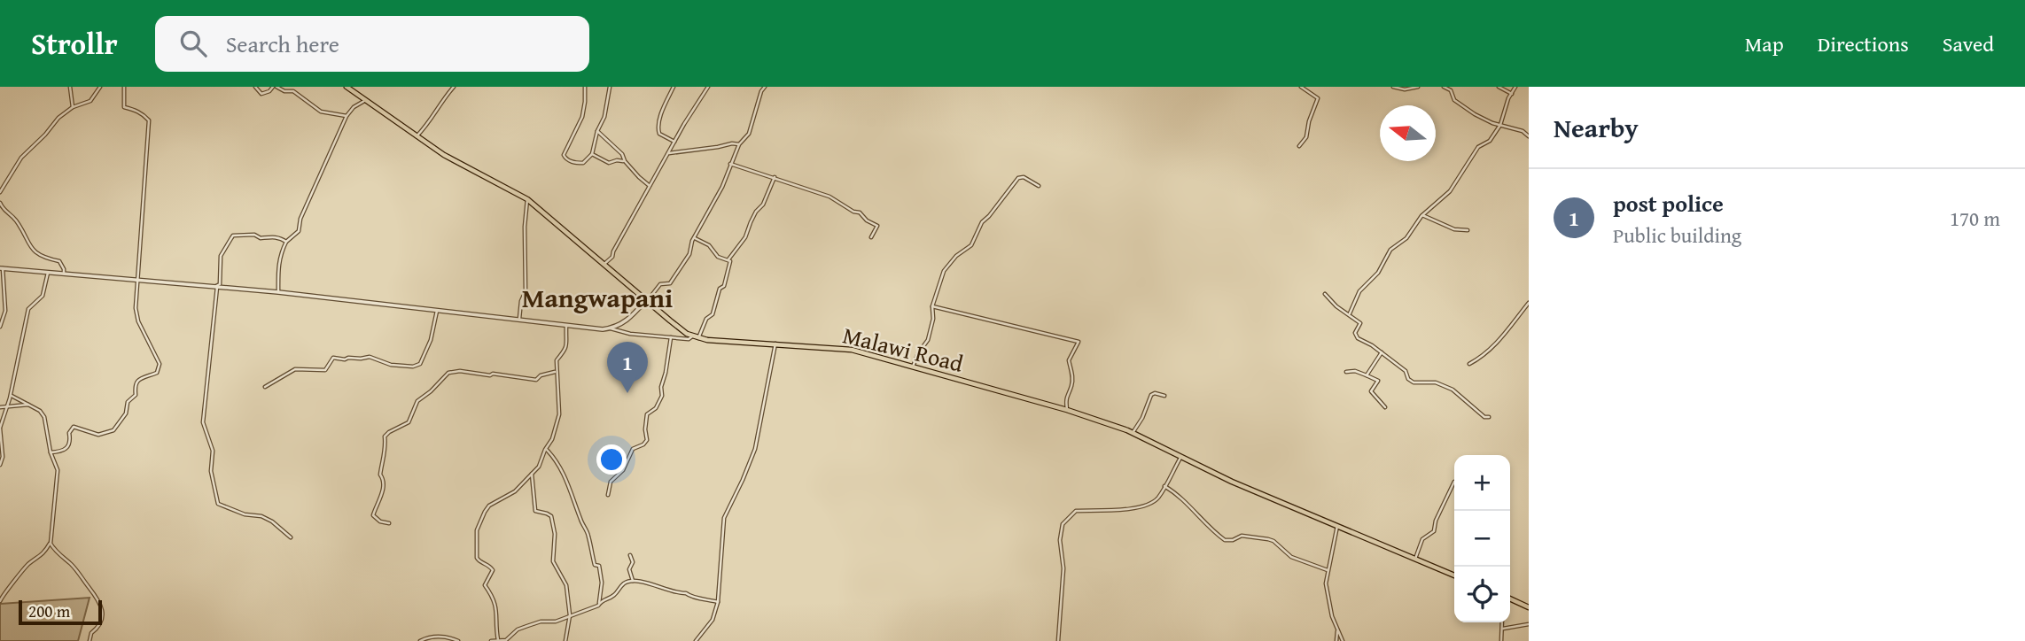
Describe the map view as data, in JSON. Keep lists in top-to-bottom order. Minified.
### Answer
{"streets":{"main road":["Malawi Road"]},"districts":["Mangwapani"],"scale_bar":"200 m","north":"left","page":{"header":"Strollr","search":"Search here","nav":["Map","Directions","Saved"],"heading":"Nearby","list":[{"mark":"1","name":"post police","note":"Public building","value":"170 m"}],"pins":"1","map_buttons":["+","−"],"scale":"200 m"}}
